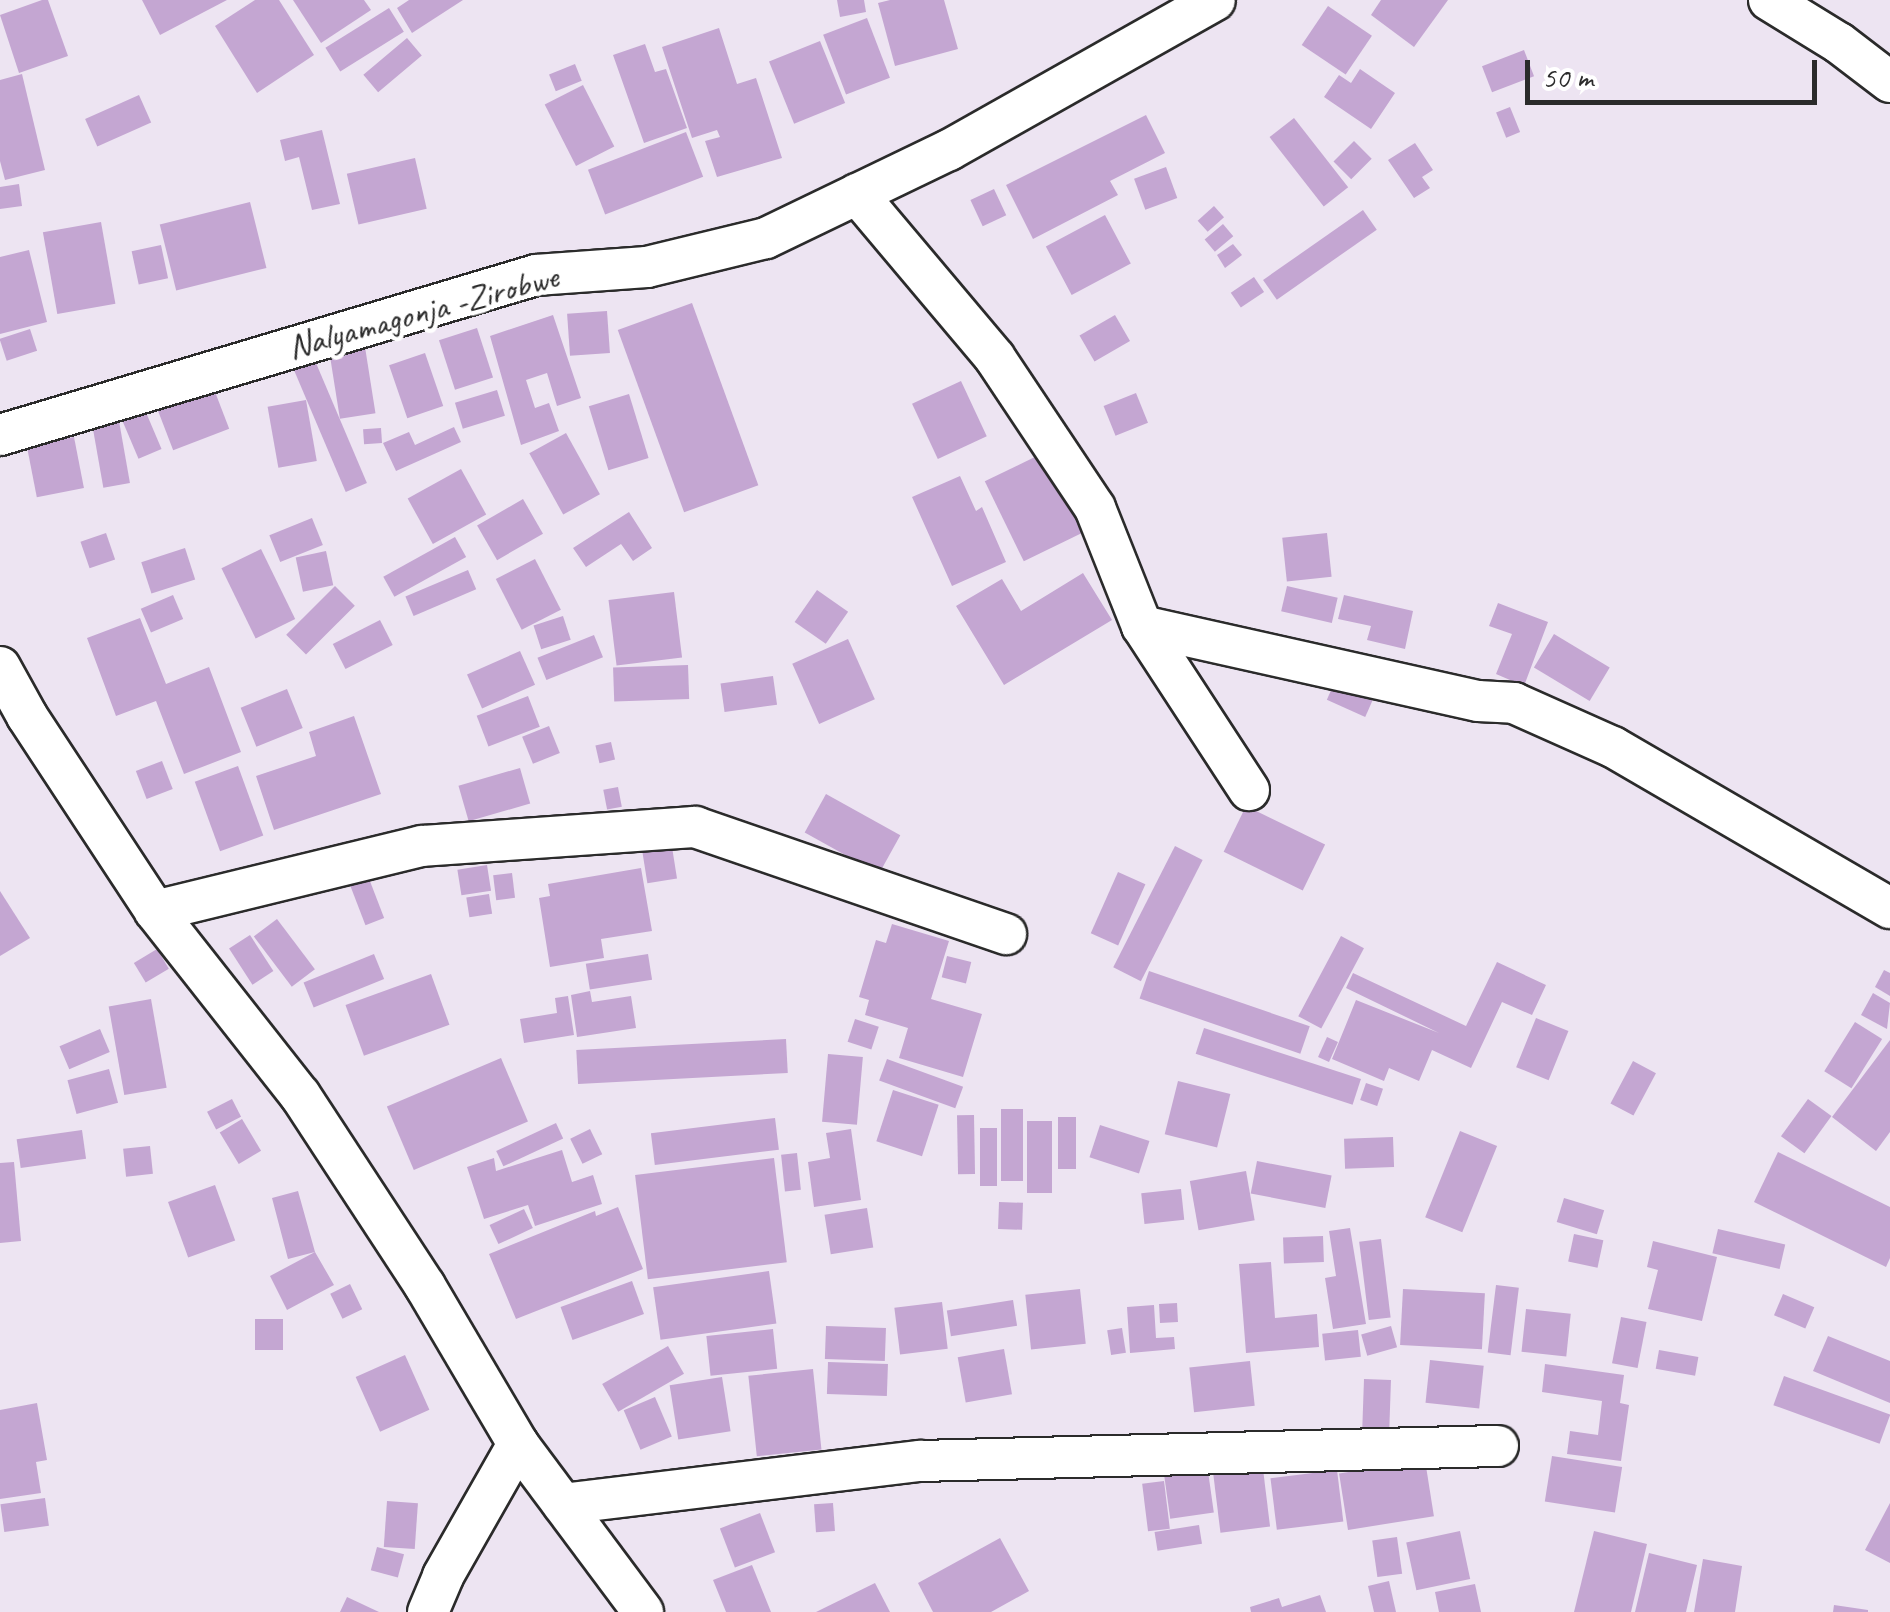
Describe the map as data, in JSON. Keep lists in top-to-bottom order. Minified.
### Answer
{"streets":{"street":["Nalyamagonja -Zirobwe"]},"scale_bar":"50 m"}
